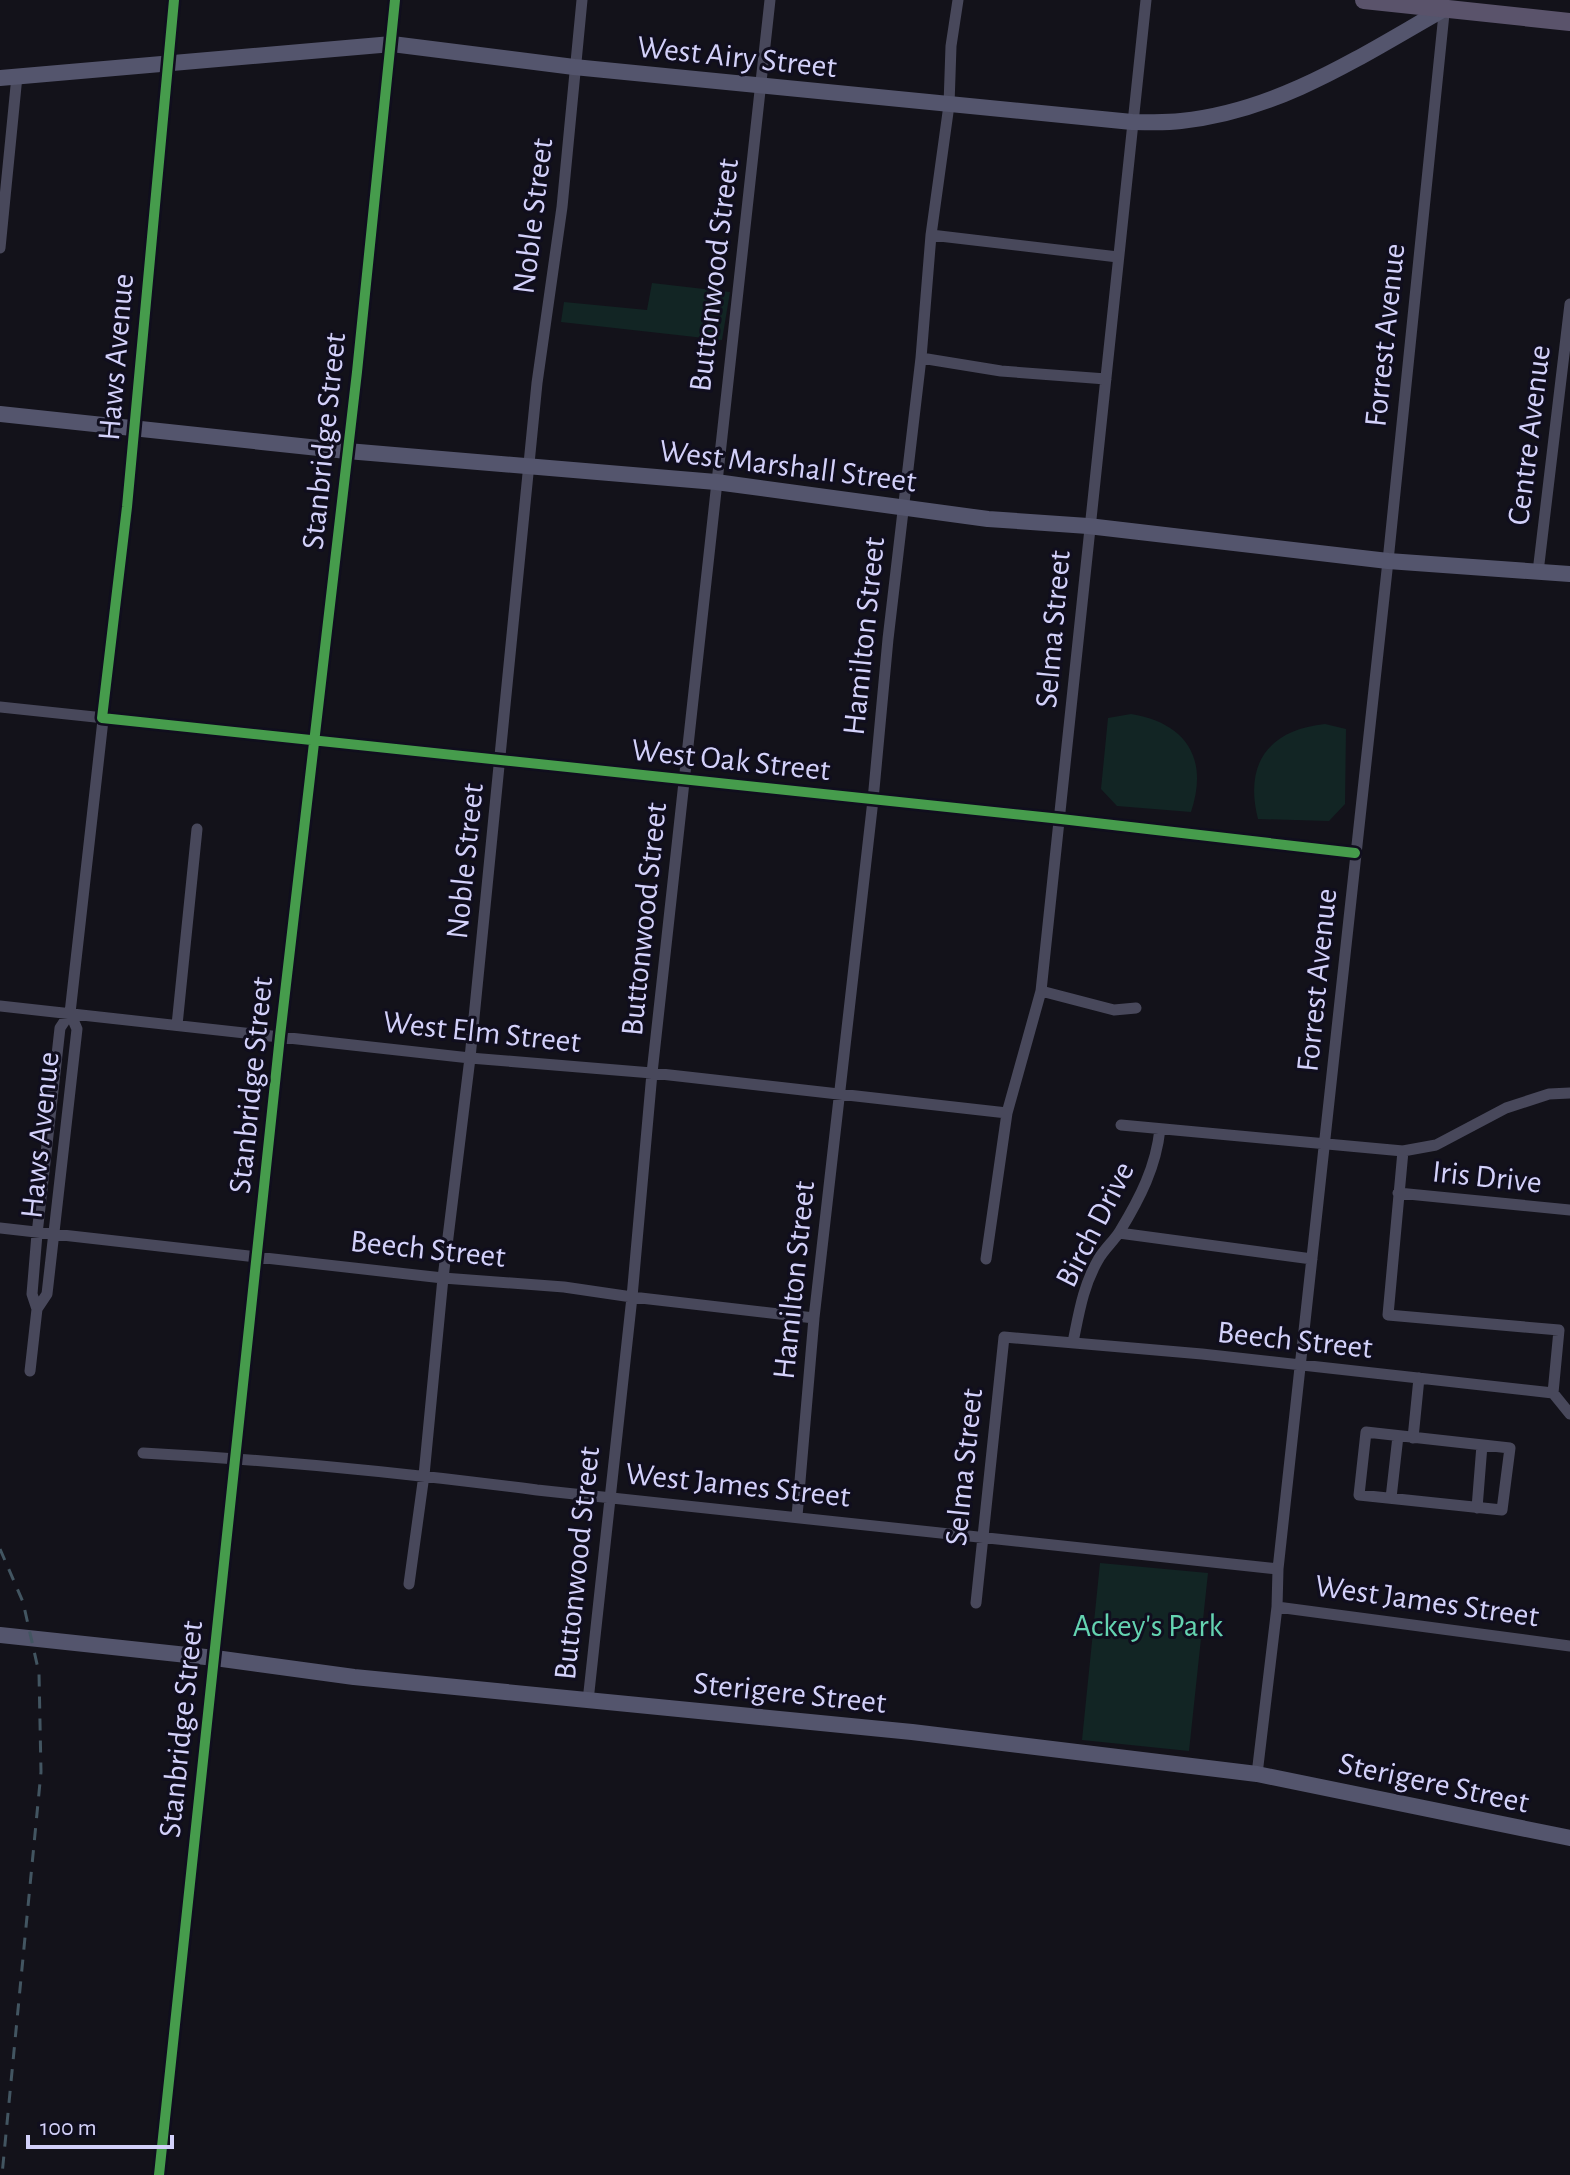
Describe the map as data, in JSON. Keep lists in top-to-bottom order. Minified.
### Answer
{"streets":{"street":["West Airy Street","Noble Street","Buttonwood Street","Forrest Avenue","Haws Avenue","Centre Avenue","Stanbridge Street","West Marshall Street","Selma Street","Hamilton Street","West Oak Street","West Elm Street","Iris Drive","Birch Drive","Beech Street","West James Street","Sterigere Street"]},"crossings":[["West Airy Street","Noble Street"],["West Airy Street","Buttonwood Street"],["West Airy Street","Forrest Avenue"],["West Airy Street","Haws Avenue"],["West Airy Street","Stanbridge Street"],["West Airy Street","Selma Street"],["West Airy Street","Hamilton Street"],["Noble Street","West Marshall Street"],["Noble Street","West Oak Street"],["Noble Street","West Elm Street"],["Noble Street","Beech Street"],["Noble Street","West James Street"],["Buttonwood Street","West Marshall Street"],["Buttonwood Street","West Oak Street"],["Buttonwood Street","West Elm Street"],["Buttonwood Street","Beech Street"],["Buttonwood Street","West James Street"],["Buttonwood Street","Sterigere Street"],["Forrest Avenue","West Marshall Street"],["Forrest Avenue","West Oak Street"],["Forrest Avenue","Beech Street"],["Forrest Avenue","West James Street"],["Forrest Avenue","Sterigere Street"],["Haws Avenue","West Marshall Street"],["Haws Avenue","West Oak Street"],["Haws Avenue","West Elm Street"],["Haws Avenue","Beech Street"],["Centre Avenue","West Marshall Street"],["Stanbridge Street","West Marshall Street"],["Stanbridge Street","West Oak Street"],["Stanbridge Street","West Elm Street"],["Stanbridge Street","Beech Street"],["Stanbridge Street","West James Street"],["Stanbridge Street","Sterigere Street"],["West Marshall Street","Selma Street"],["West Marshall Street","Hamilton Street"],["Selma Street","West Oak Street"],["Selma Street","West Elm Street"],["Selma Street","Beech Street"],["Selma Street","West James Street"],["Hamilton Street","West Oak Street"],["Hamilton Street","West Elm Street"],["Hamilton Street","Beech Street"],["Hamilton Street","West James Street"],["Birch Drive","Beech Street"]],"parks":["Ackey's Park"],"scale_bar":"100 m"}
